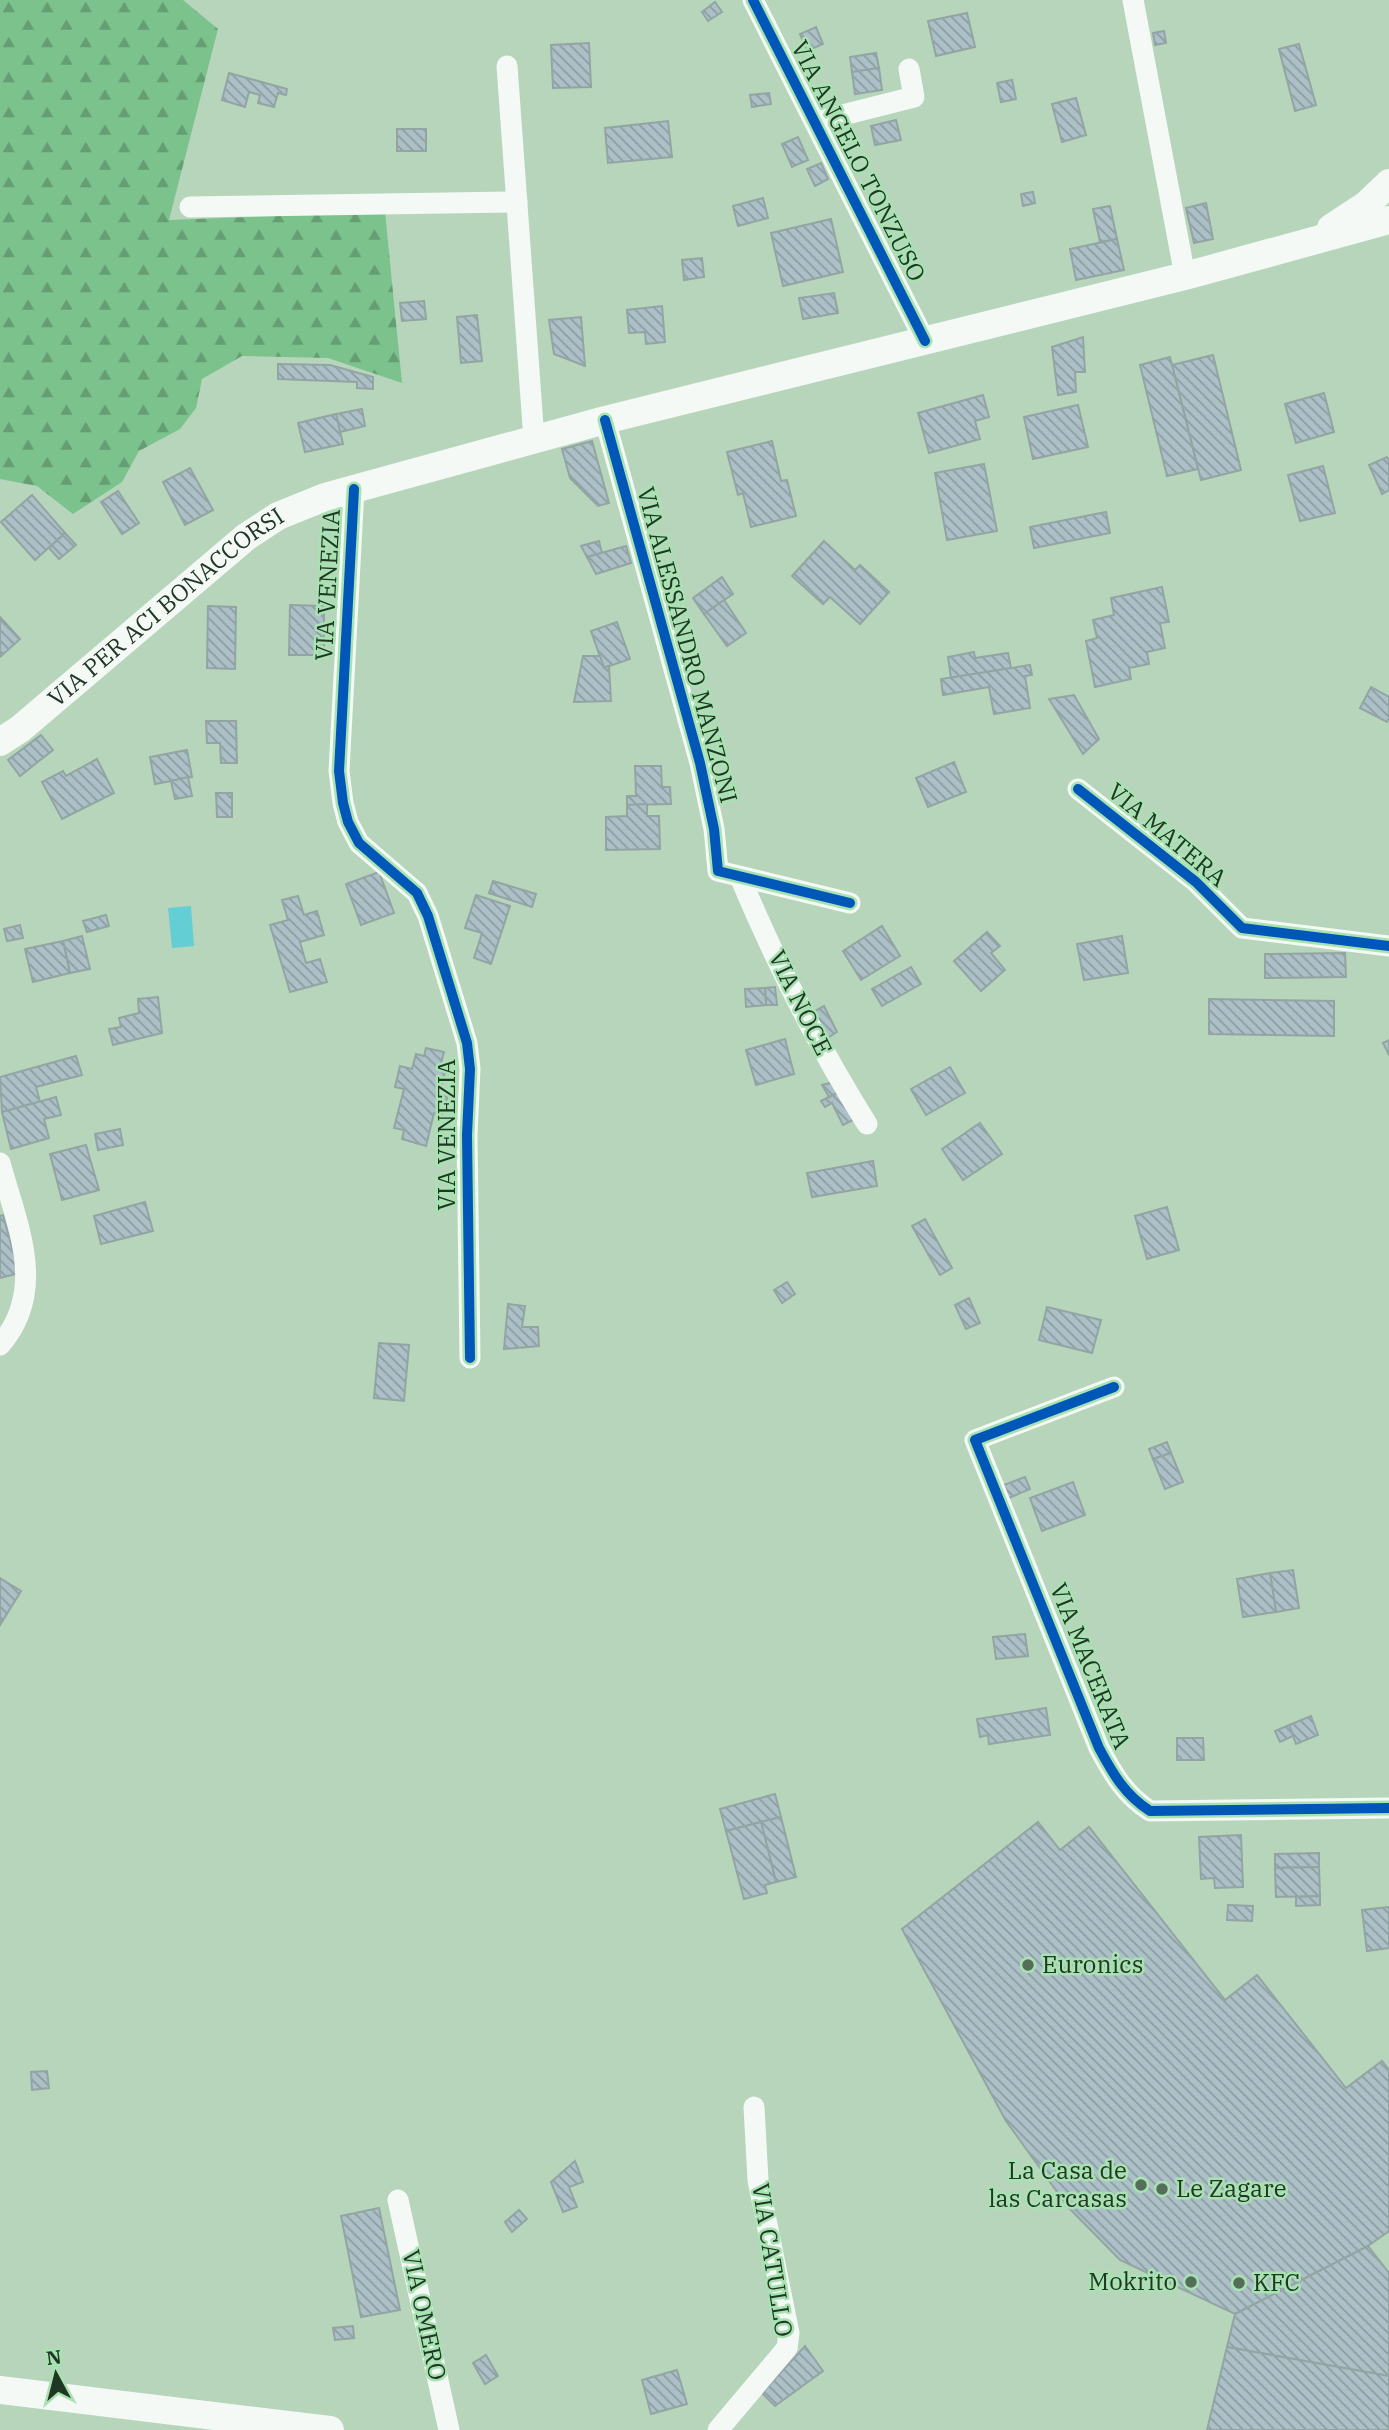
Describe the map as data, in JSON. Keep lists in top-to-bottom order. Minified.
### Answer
{"streets":{"main road":["VIA PER ACI BONACCORSI"],"street":["VIA ANGELO TONZUSO","VIA VENEZIA","VIA ALESSANDRO MANZONI","VIA MATERA","VIA NOCE","VIA MACERATA","VIA CATULLO","VIA OMERO"]},"crossings":[["VIA ANGELO TONZUSO","VIA PER ACI BONACCORSI"],["VIA VENEZIA","VIA PER ACI BONACCORSI"],["VIA PER ACI BONACCORSI","VIA ALESSANDRO MANZONI"],["VIA ALESSANDRO MANZONI","VIA NOCE"]],"places":["Euronics","La Casa de las Carcasas","Le Zagare","Mokrito","KFC"],"north":"top"}
